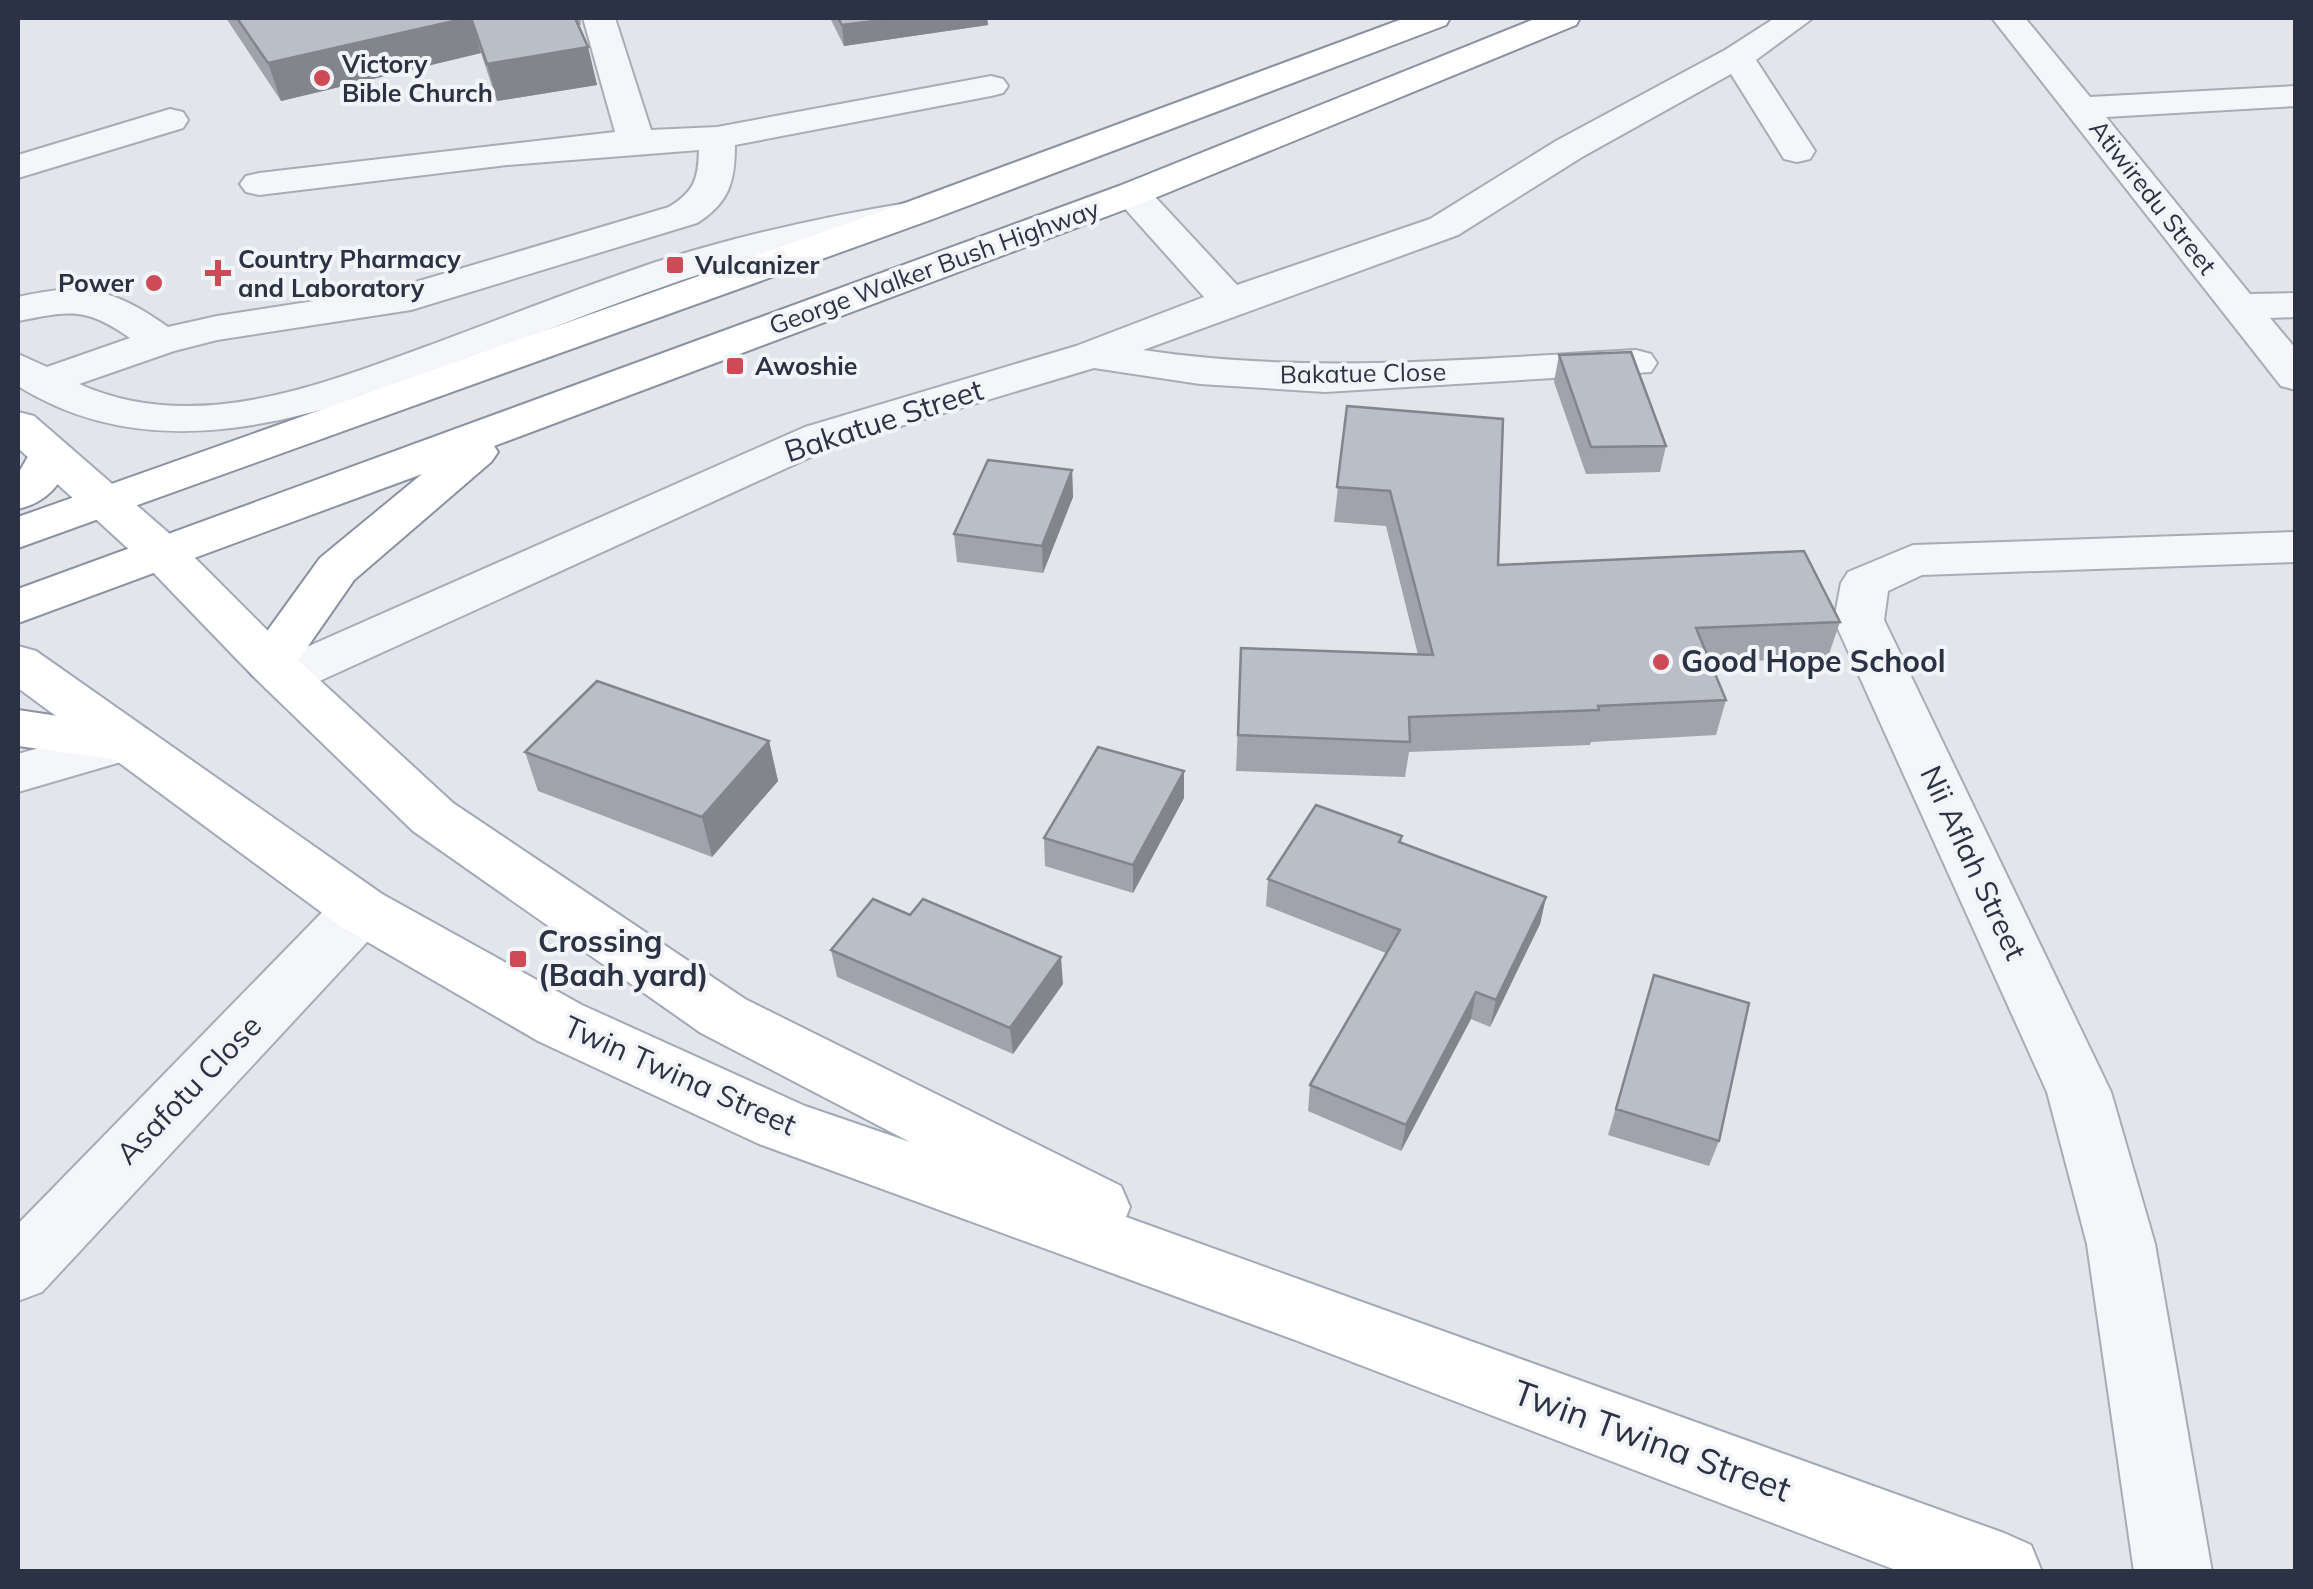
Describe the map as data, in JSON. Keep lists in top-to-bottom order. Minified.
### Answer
{"streets":{"main road":["George Walker Bush Highway","Twin Twina Street"],"street":["Atiwiredu Street","Bakatue Close","Bakatue Street","Nii Aflah Street","Asafotu Close"]},"crossings":[["George Walker Bush Highway","Twin Twina Street"],["Bakatue Close","Bakatue Street"],["Bakatue Street","Twin Twina Street"],["Twin Twina Street","Asafotu Close"]],"places":{"other":["Victory Bible Church","Power","Good Hope School"],"transit":["Vulcanizer","Awoshie","Crossing (Baah yard)"],"health":["Country Pharmacy and Laboratory"]}}
